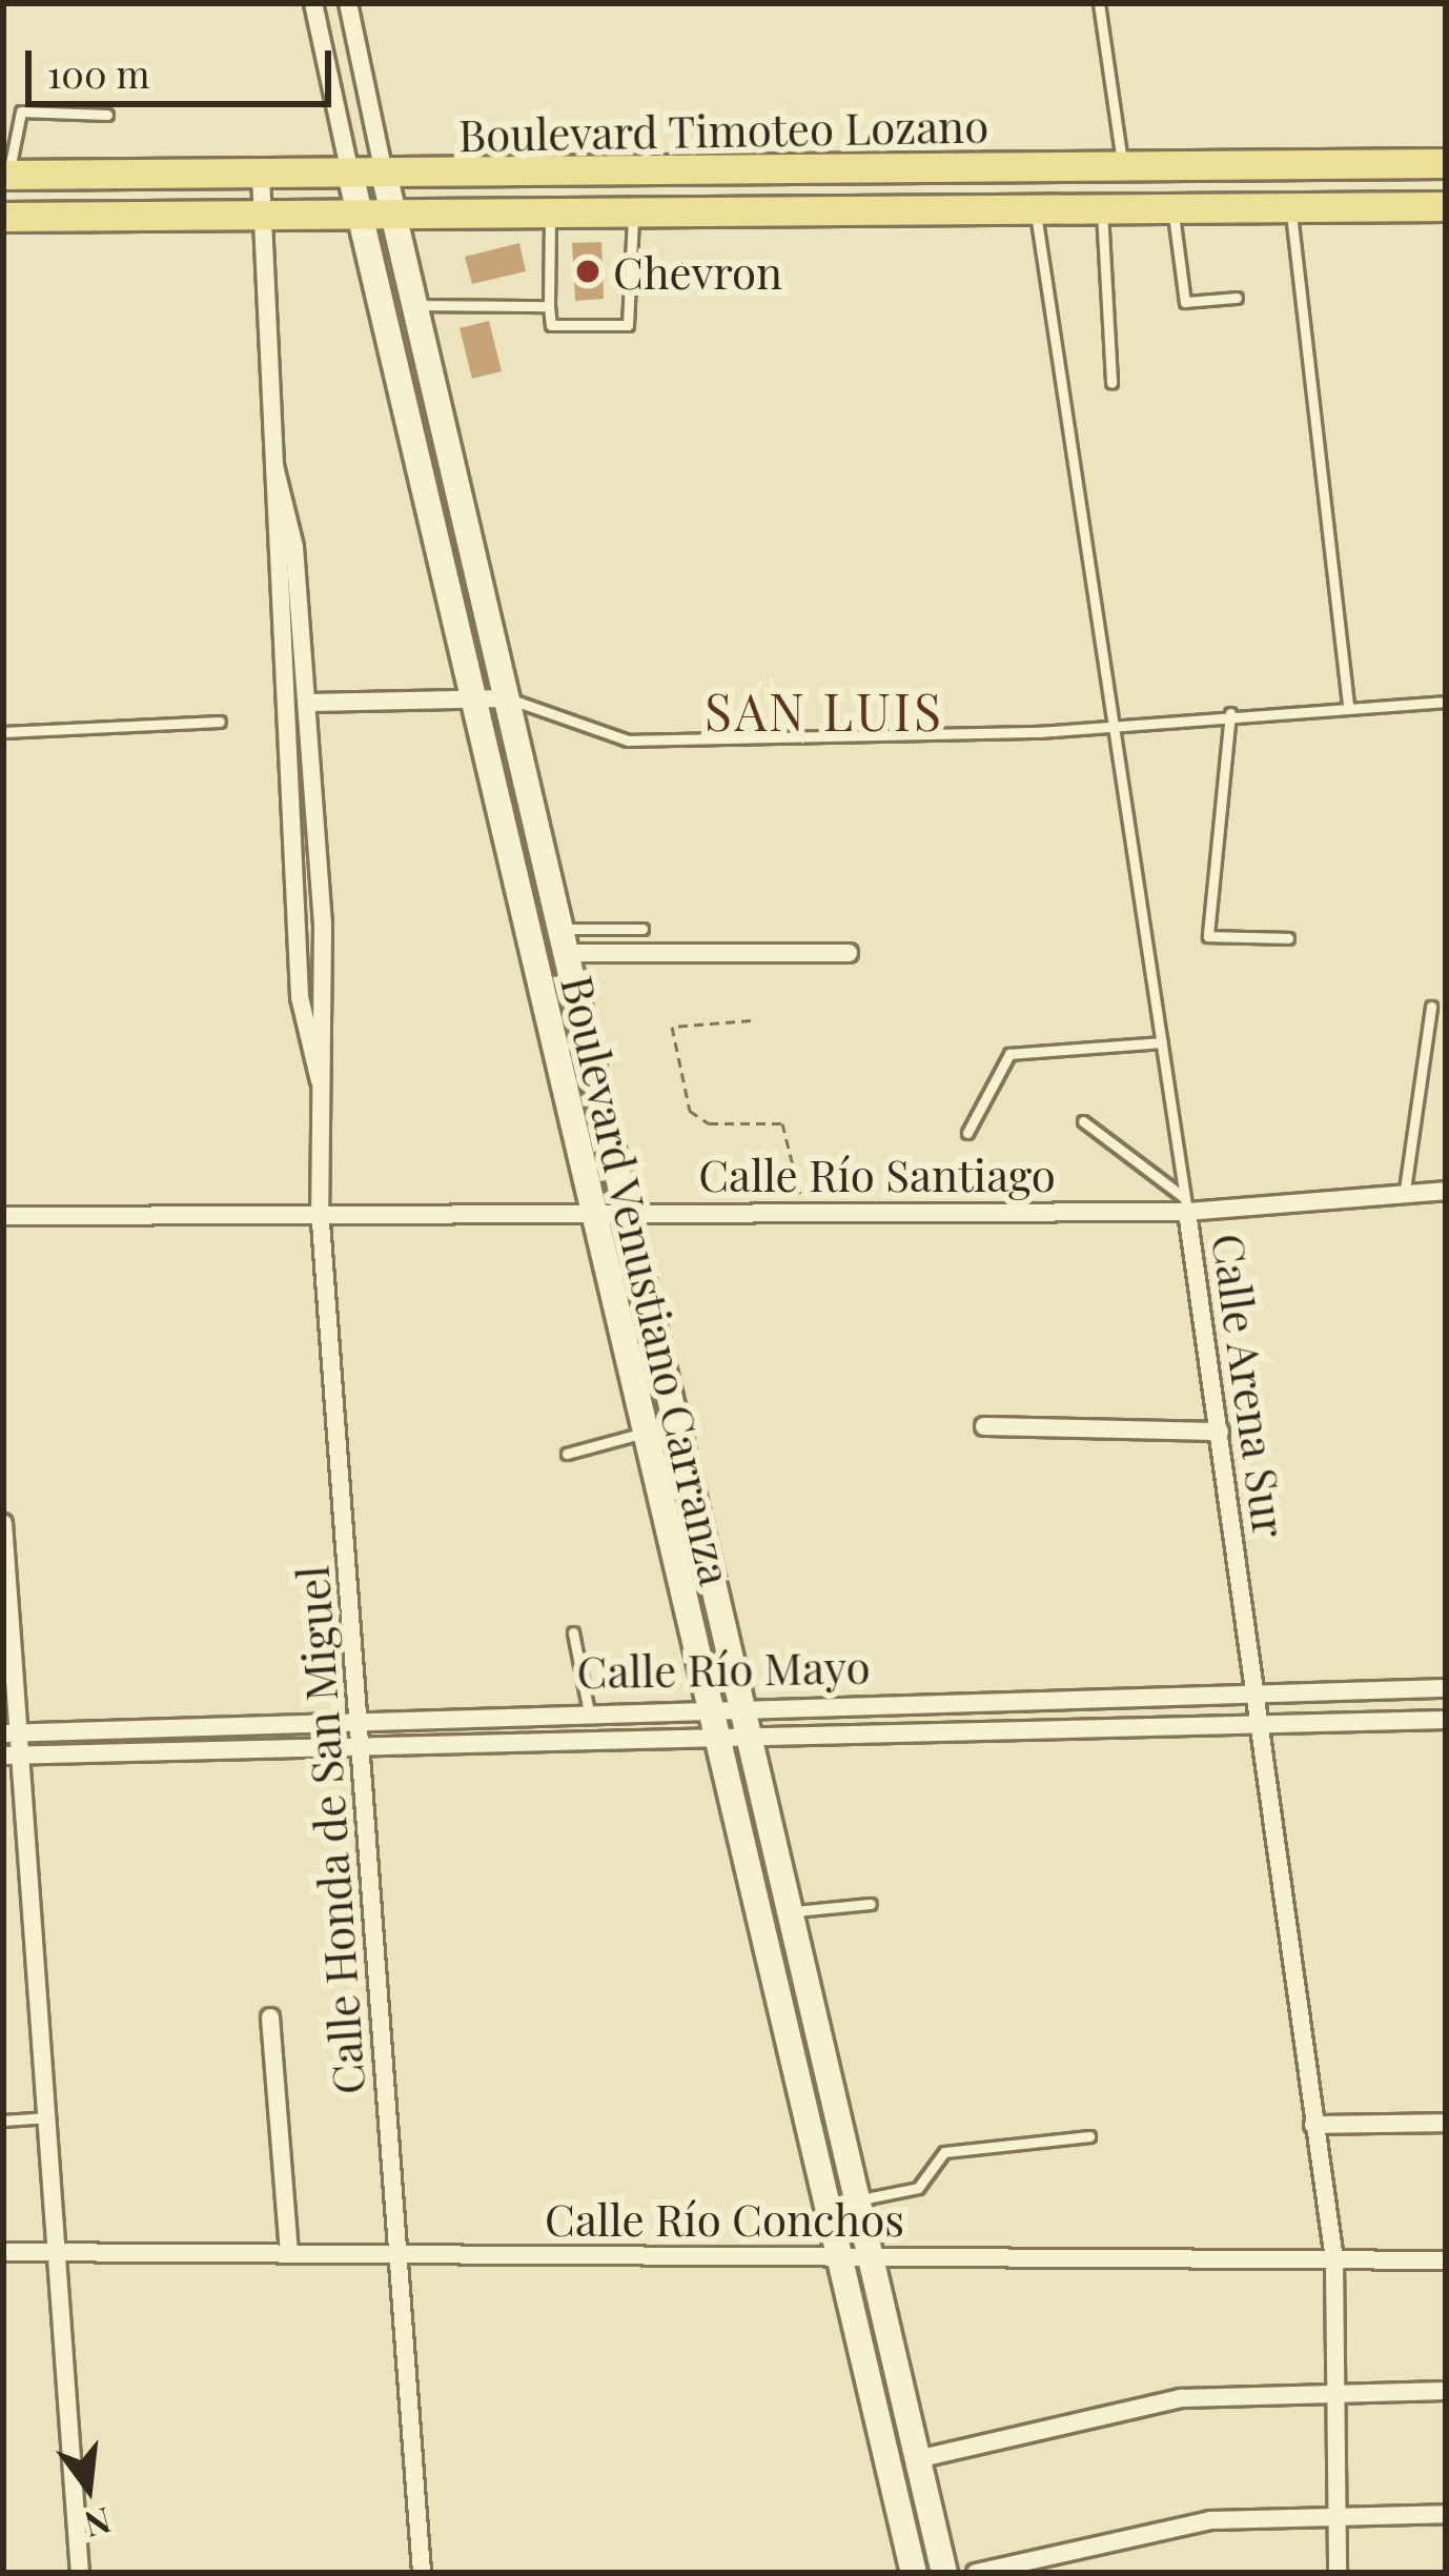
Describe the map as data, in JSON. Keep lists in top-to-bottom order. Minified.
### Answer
{"streets":{"main road":["Boulevard Timoteo Lozano","Boulevard Venustiano Carranza"],"street":["Calle Río Santiago","Calle Arena Sur","Calle Río Mayo","Calle Honda de San Miguel","Calle Río Conchos"]},"crossings":[["Boulevard Timoteo Lozano","Boulevard Venustiano Carranza"],["Boulevard Timoteo Lozano","Calle Arena Sur"],["Boulevard Timoteo Lozano","Calle Honda de San Miguel"],["Calle Río Santiago","Boulevard Venustiano Carranza"],["Calle Río Santiago","Calle Arena Sur"],["Calle Río Santiago","Calle Honda de San Miguel"],["Boulevard Venustiano Carranza","Calle Río Mayo"],["Boulevard Venustiano Carranza","Calle Río Conchos"],["Calle Arena Sur","Calle Río Mayo"],["Calle Arena Sur","Calle Río Conchos"],["Calle Río Mayo","Calle Honda de San Miguel"],["Calle Honda de San Miguel","Calle Río Conchos"]],"districts":["SAN LUIS"],"places":["Chevron"],"scale_bar":"100 m","north":"bottom"}
